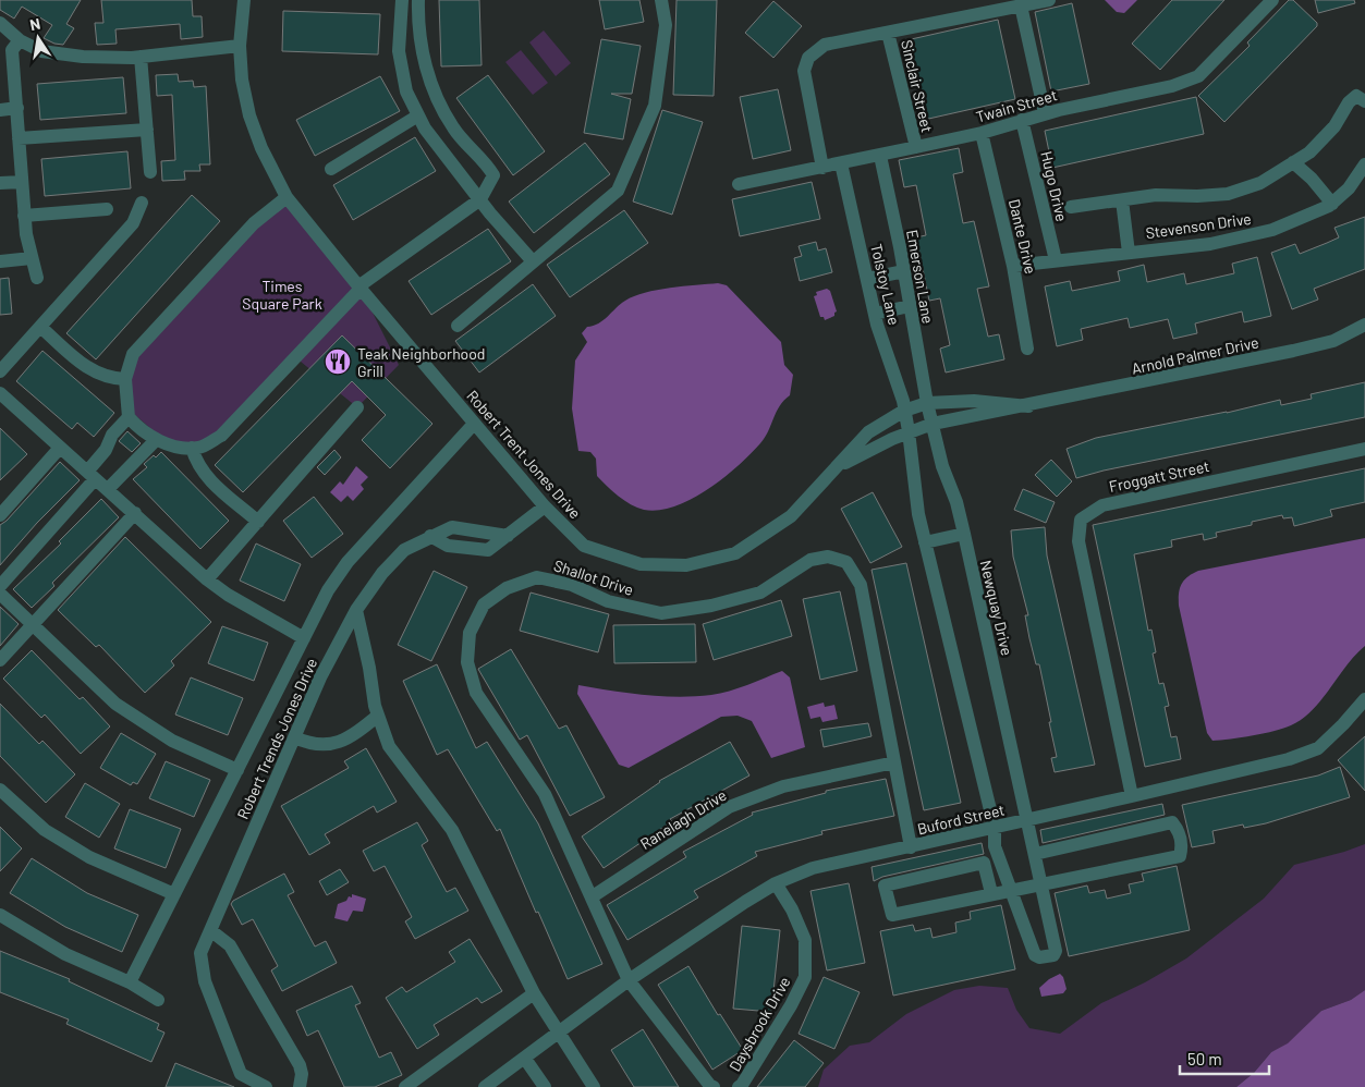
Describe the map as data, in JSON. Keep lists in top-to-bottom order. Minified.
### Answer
{"streets":{"street":["Sinclair Street","Twain Street","Hugo Drive","Stevenson Drive","Dante Drive","Emerson Lane","Tolstoy Lane","Arnold Palmer Drive","Robert Trent Jones Drive","Froggatt Street","Shallot Drive","Newquay Drive","Robert Trends Jones Drive","Ranelagh Drive","Buford Street","Daysbrook Drive"]},"crossings":[["Sinclair Street","Twain Street"],["Twain Street","Hugo Drive"],["Twain Street","Dante Drive"],["Twain Street","Emerson Lane"],["Twain Street","Tolstoy Lane"],["Hugo Drive","Stevenson Drive"],["Stevenson Drive","Dante Drive"],["Emerson Lane","Arnold Palmer Drive"],["Emerson Lane","Robert Trent Jones Drive"],["Emerson Lane","Newquay Drive"],["Tolstoy Lane","Robert Trent Jones Drive"],["Arnold Palmer Drive","Robert Trent Jones Drive"],["Arnold Palmer Drive","Newquay Drive"],["Robert Trent Jones Drive","Newquay Drive"],["Froggatt Street","Buford Street"],["Shallot Drive","Ranelagh Drive"],["Shallot Drive","Buford Street"],["Newquay Drive","Buford Street"],["Buford Street","Daysbrook Drive"]],"parks":["Times Square Park"],"places":{"restaurant":["Teak Neighborhood Grill"]},"scale_bar":"50 m","north":"top"}
